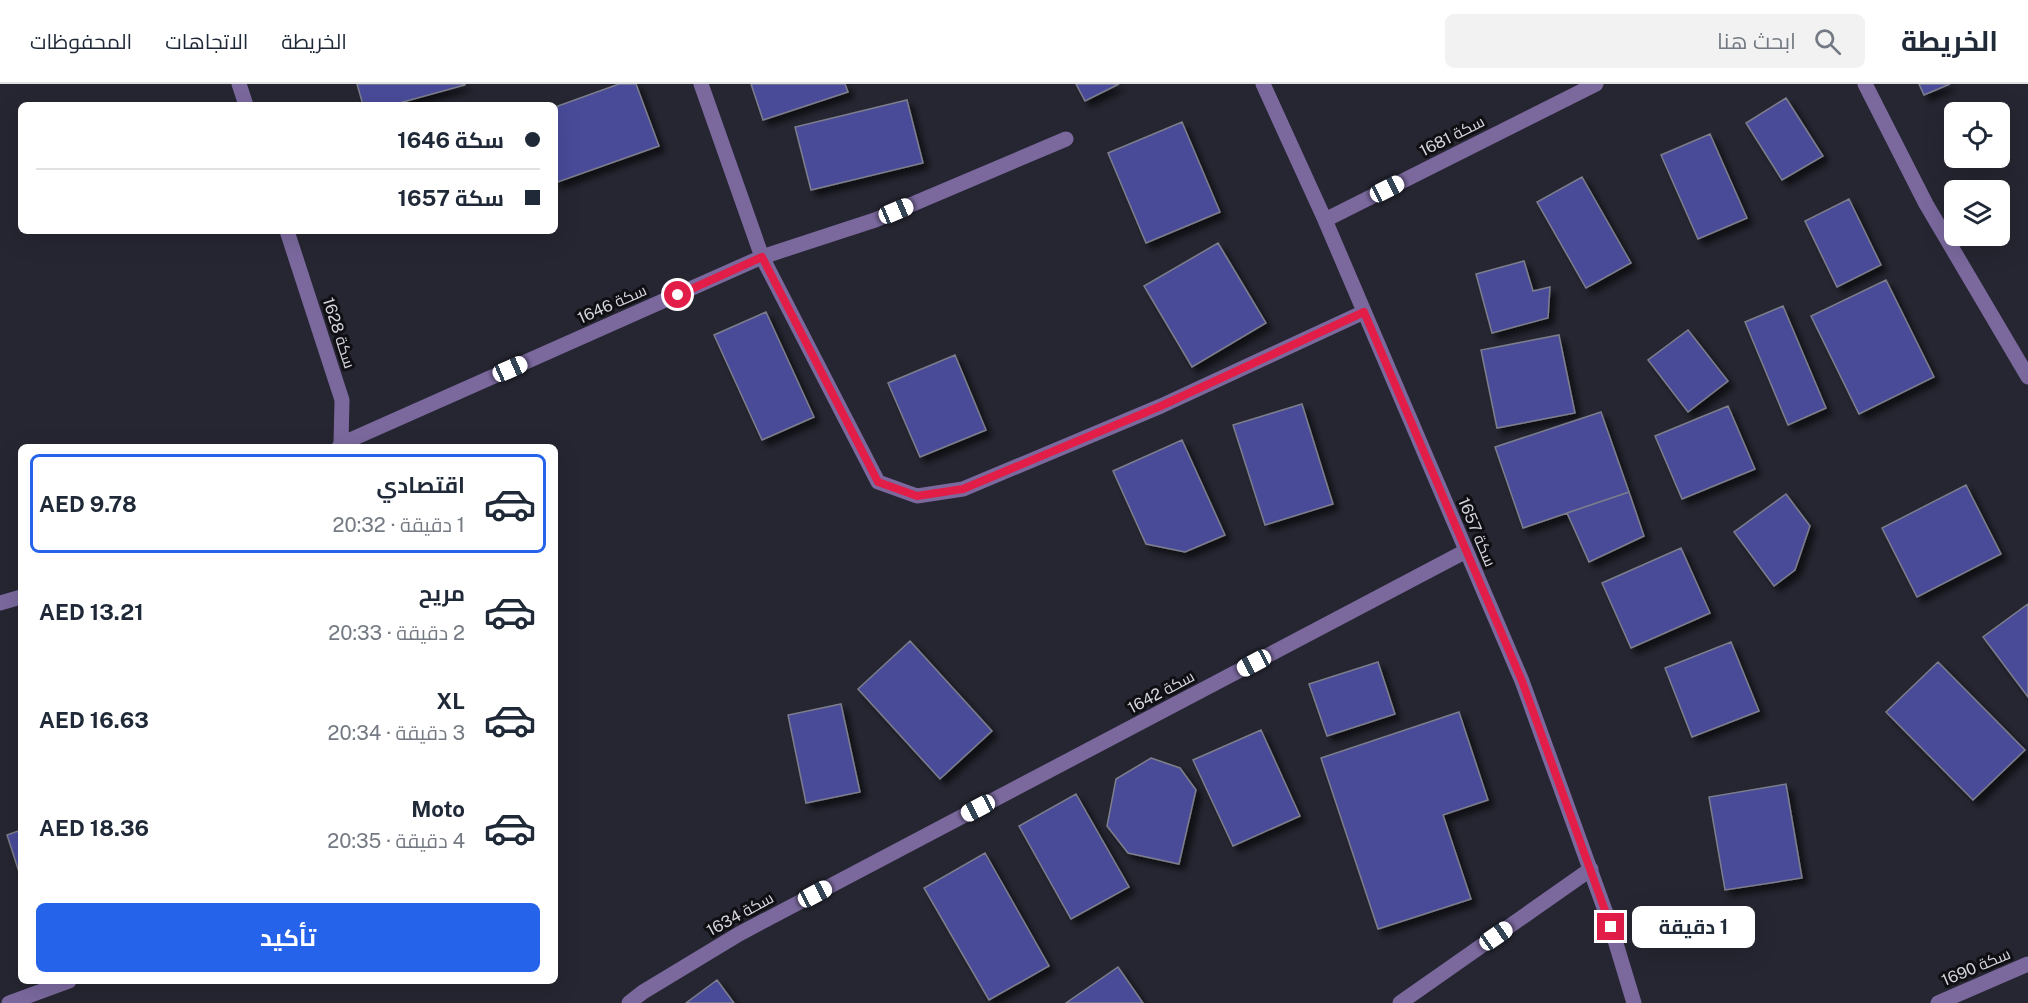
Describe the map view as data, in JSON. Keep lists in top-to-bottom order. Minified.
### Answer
{"streets":{"street":["سكة 1681","سكة 1646","سكة 1628","سكة 1657","سكة 1642","سكة 1634","سكة 1690"]},"crossings":[["سكة 1681","سكة 1657"],["سكة 1657","سكة 1642"],["سكة 1642","سكة 1634"]],"page":{"header":"الخريطة","search":"ابحث هنا","nav":["الخريطة","الاتجاهات","المحفوظات"],"banner":["سكة 1646","سكة 1657"],"list":[{"name":"اقتصادي","note":"1 دقيقة · 20:32","value":"AED 9.78"},{"name":"مريح","note":"2 دقيقة · 20:33","value":"AED 13.21"},{"name":"XL","note":"3 دقيقة · 20:34","value":"AED 16.63"},{"name":"Moto","note":"4 دقيقة · 20:35","value":"AED 18.36"}],"buttons":"تأكيد","bubble":"1 دقيقة"}}
